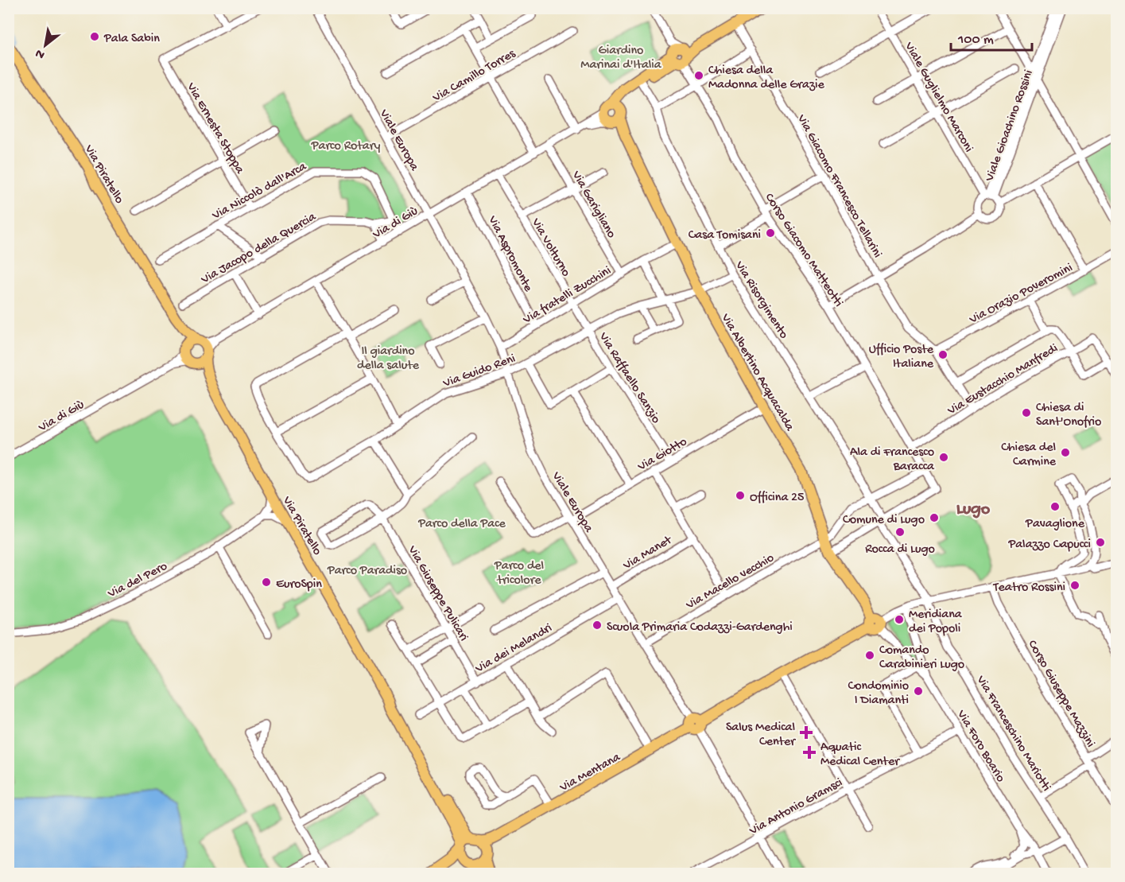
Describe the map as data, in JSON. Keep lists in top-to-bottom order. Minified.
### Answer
{"streets":{"main road":["Via Piratello","Via Albertino Acquacalda","Via Mentana"],"street":["Via Camillo Torres","Viale Guglielmo Marconi","Viale Gioachino Rossini","Via Ernesta Stoppa","Viale Europa","Via Giacomo Francesco Tellarini","Via Niccolò dall'Arca","Via Garigliano","Via di Giù","Via Jacopo della Quercia","Via Volturno","Corso Giacomo Matteotti","Via Aspromonte","Via Orazio Poveromini","Via fratelli Zucchini","Via Risorgimento","Via Guido Reni","Via Raffaello Sanzio","Via Eustacchio Manfredi","Via Giotto","Via Manet","Via del Pero","Via Macello vecchio","Via Giuseppe Pulicari","Via dei Melandri","Corso Giuseppe Mazzini","Via Franceschino Mariotti","Via Foro Boario","Via Antonio Gramsci"]},"crossings":[["Via Camillo Torres","Viale Europa"],["Viale Guglielmo Marconi","Viale Gioachino Rossini"],["Via Ernesta Stoppa","Via Niccolò dall'Arca"],["Viale Europa","Via di Giù"],["Viale Europa","Via fratelli Zucchini"],["Viale Europa","Via Guido Reni"],["Viale Europa","Via Giotto"],["Viale Europa","Via Manet"],["Viale Europa","Via Macello vecchio"],["Viale Europa","Via dei Melandri"],["Viale Europa","Via Mentana"],["Viale Europa","Via Antonio Gramsci"],["Via Piratello","Via di Giù"],["Via Piratello","Via Mentana"],["Via Giacomo Francesco Tellarini","Via Orazio Poveromini"],["Via Giacomo Francesco Tellarini","Via Eustacchio Manfredi"],["Via Niccolò dall'Arca","Via di Giù"],["Via Niccolò dall'Arca","Via Jacopo della Quercia"],["Via Garigliano","Via di Giù"],["Via Garigliano","Via fratelli Zucchini"],["Via di Giù","Via Volturno"],["Via di Giù","Via Aspromonte"],["Via di Giù","Via Albertino Acquacalda"],["Via Volturno","Via fratelli Zucchini"],["Via Volturno","Via Guido Reni"],["Via Volturno","Via Raffaello Sanzio"],["Corso Giacomo Matteotti","Via Eustacchio Manfredi"],["Corso Giacomo Matteotti","Via Macello vecchio"],["Via Aspromonte","Via fratelli Zucchini"],["Via fratelli Zucchini","Via Albertino Acquacalda"],["Via Risorgimento","Via Guido Reni"],["Via Risorgimento","Via Macello vecchio"],["Via Risorgimento","Via Franceschino Mariotti"],["Via Guido Reni","Via Albertino Acquacalda"],["Via Guido Reni","Via Raffaello Sanzio"],["Via Albertino Acquacalda","Via Giotto"],["Via Albertino Acquacalda","Via Macello vecchio"],["Via Albertino Acquacalda","Via Foro Boario"],["Via Albertino Acquacalda","Via Mentana"],["Via Raffaello Sanzio","Via Giotto"],["Via Giuseppe Pulicari","Via dei Melandri"],["Via Foro Boario","Via Mentana"],["Via Foro Boario","Via Antonio Gramsci"]],"districts":["Lugo"],"parks":["Giardino Marinai d'Italia","Parco Rotary","Il giardino della salute","Parco della Pace","Parco del tricolore","Parco Paradiso"],"places":{"other":["Pala Sabin","Chiesa della Madonna delle Grazie","Casa Tomisani","Ufficio Poste Italiane","Chiesa di Sant'Onofrio","Chiesa del Carmine","Ala di Francesco Baracca","Officina 25","Pavaglione","Comune di Lugo","Rocca di Lugo","Palazzo Capucci","EuroSpin","Teatro Rossini","Meridiana dei Popoli","Scuola Primaria Codazzi-Gardenghi","Comando Carabinieri Lugo","Condominio I Diamanti"],"health":["Salus Medical Center","Aquatic Medical Center"]},"scale_bar":"100 m","north":"bottom left"}
